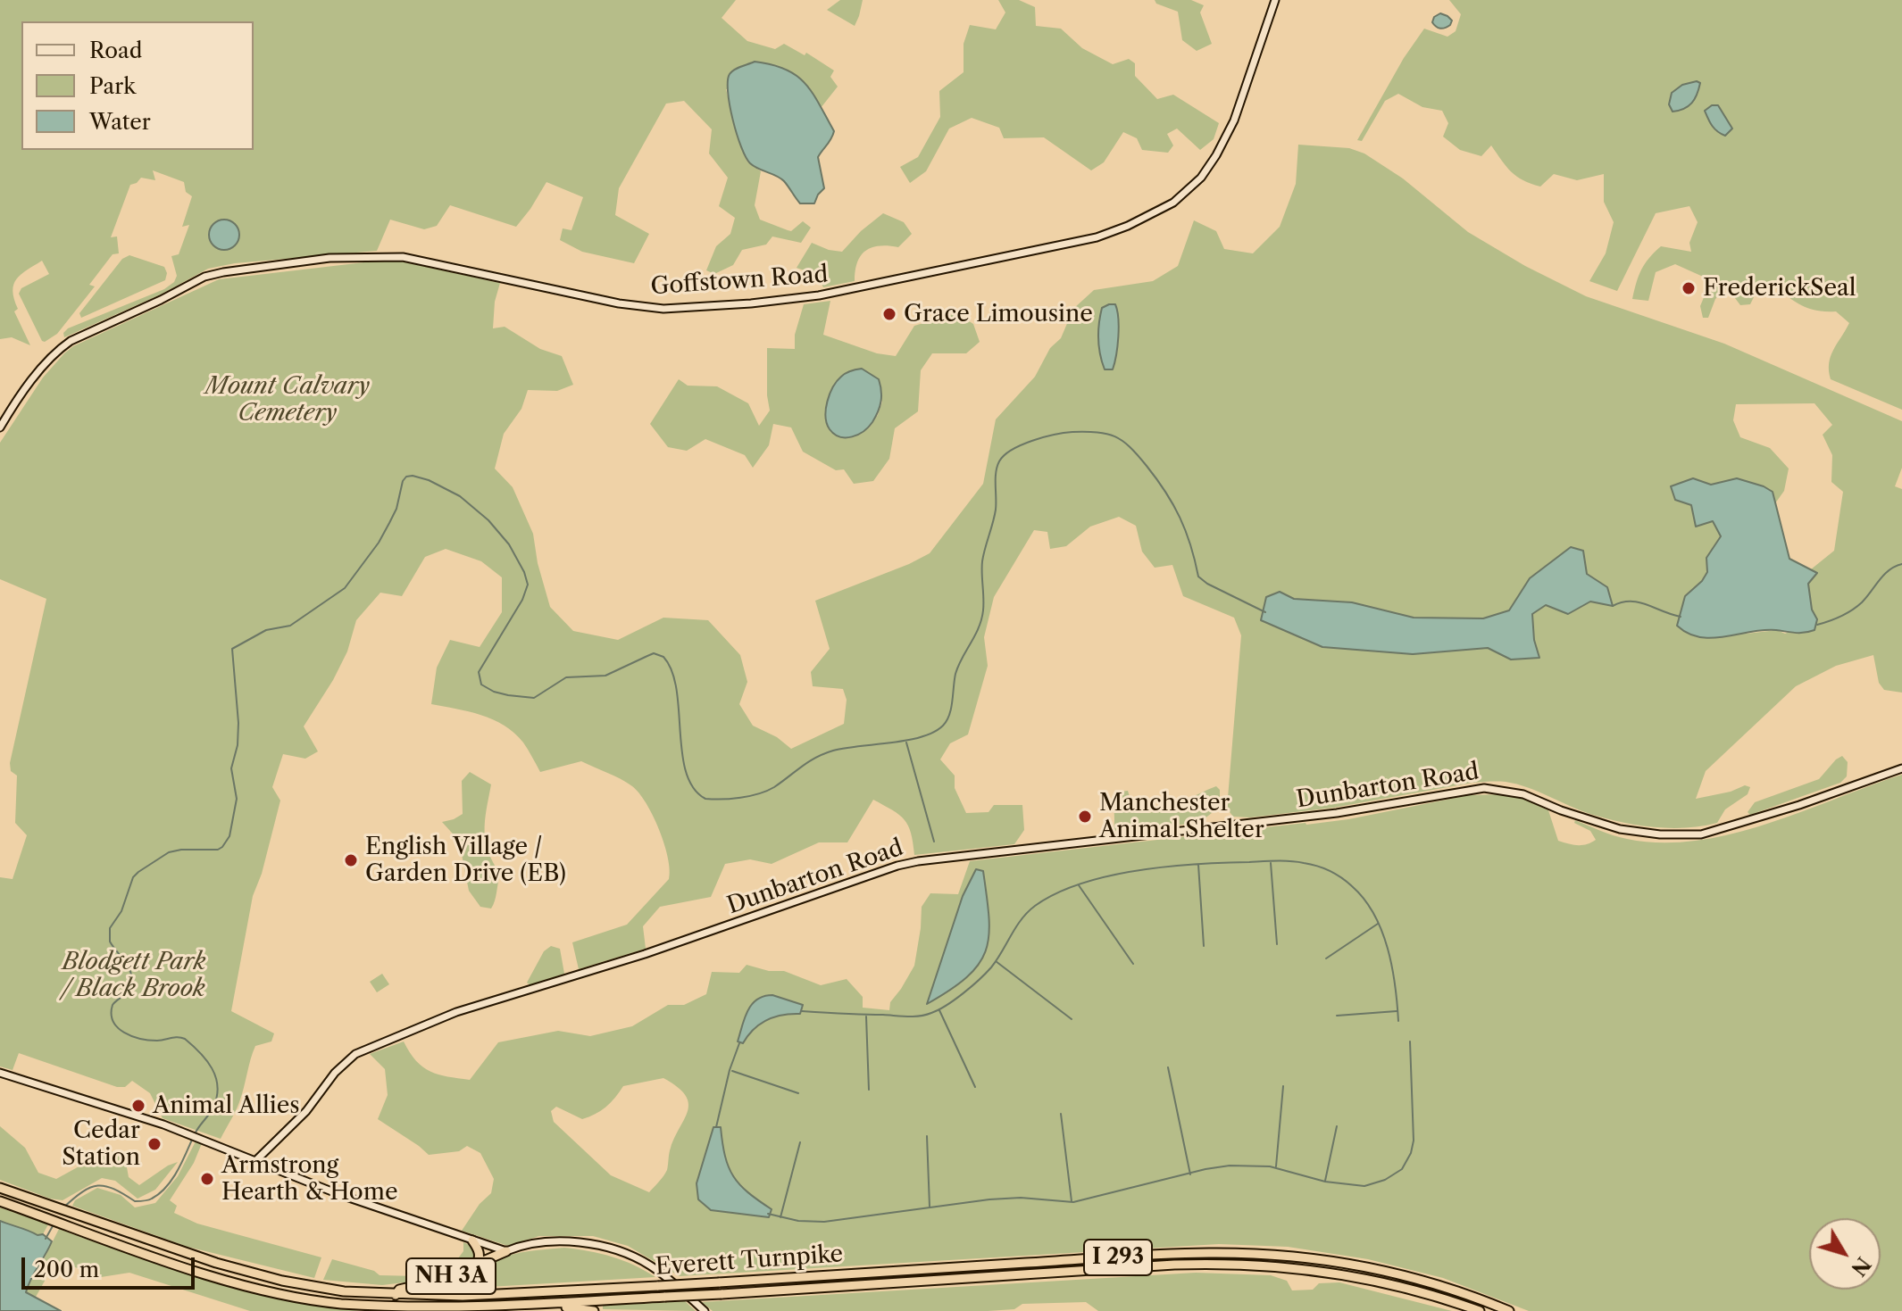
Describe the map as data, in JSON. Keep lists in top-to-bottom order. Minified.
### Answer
{"streets":{"highway":["I 293","Everett Turnpike","NH 3A"],"main road":["Goffstown Road","Dunbarton Road"]},"crossings":[["Everett Turnpike","NH 3A"]],"parks":["Mount Calvary Cemetery","Blodgett Park / Black Brook"],"places":["FrederickSeal","Grace Limousine","Manchester Animal Shelter","English Village / Garden Drive (EB)","Animal Allies","Cedar Station","Armstrong Hearth & Home"],"legend":["Road","Park","Water"],"scale_bar":"200 m","north":"bottom right"}
